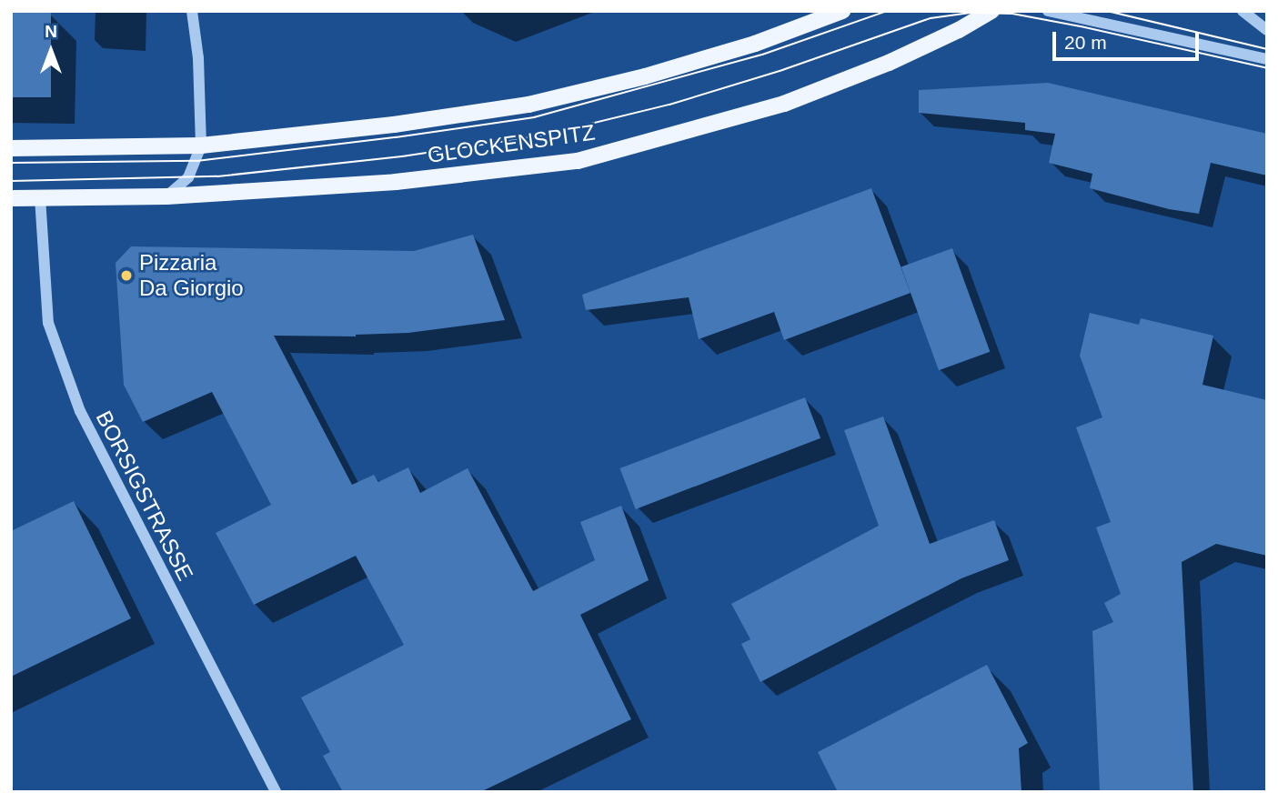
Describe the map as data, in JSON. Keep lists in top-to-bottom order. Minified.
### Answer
{"streets":{"main road":["GLOCKENSPITZ"],"street":["BORSIGSTRASSE"]},"crossings":[["GLOCKENSPITZ","BORSIGSTRASSE"]],"places":["Pizzaria Da Giorgio"],"scale_bar":"20 m","north":"top"}
